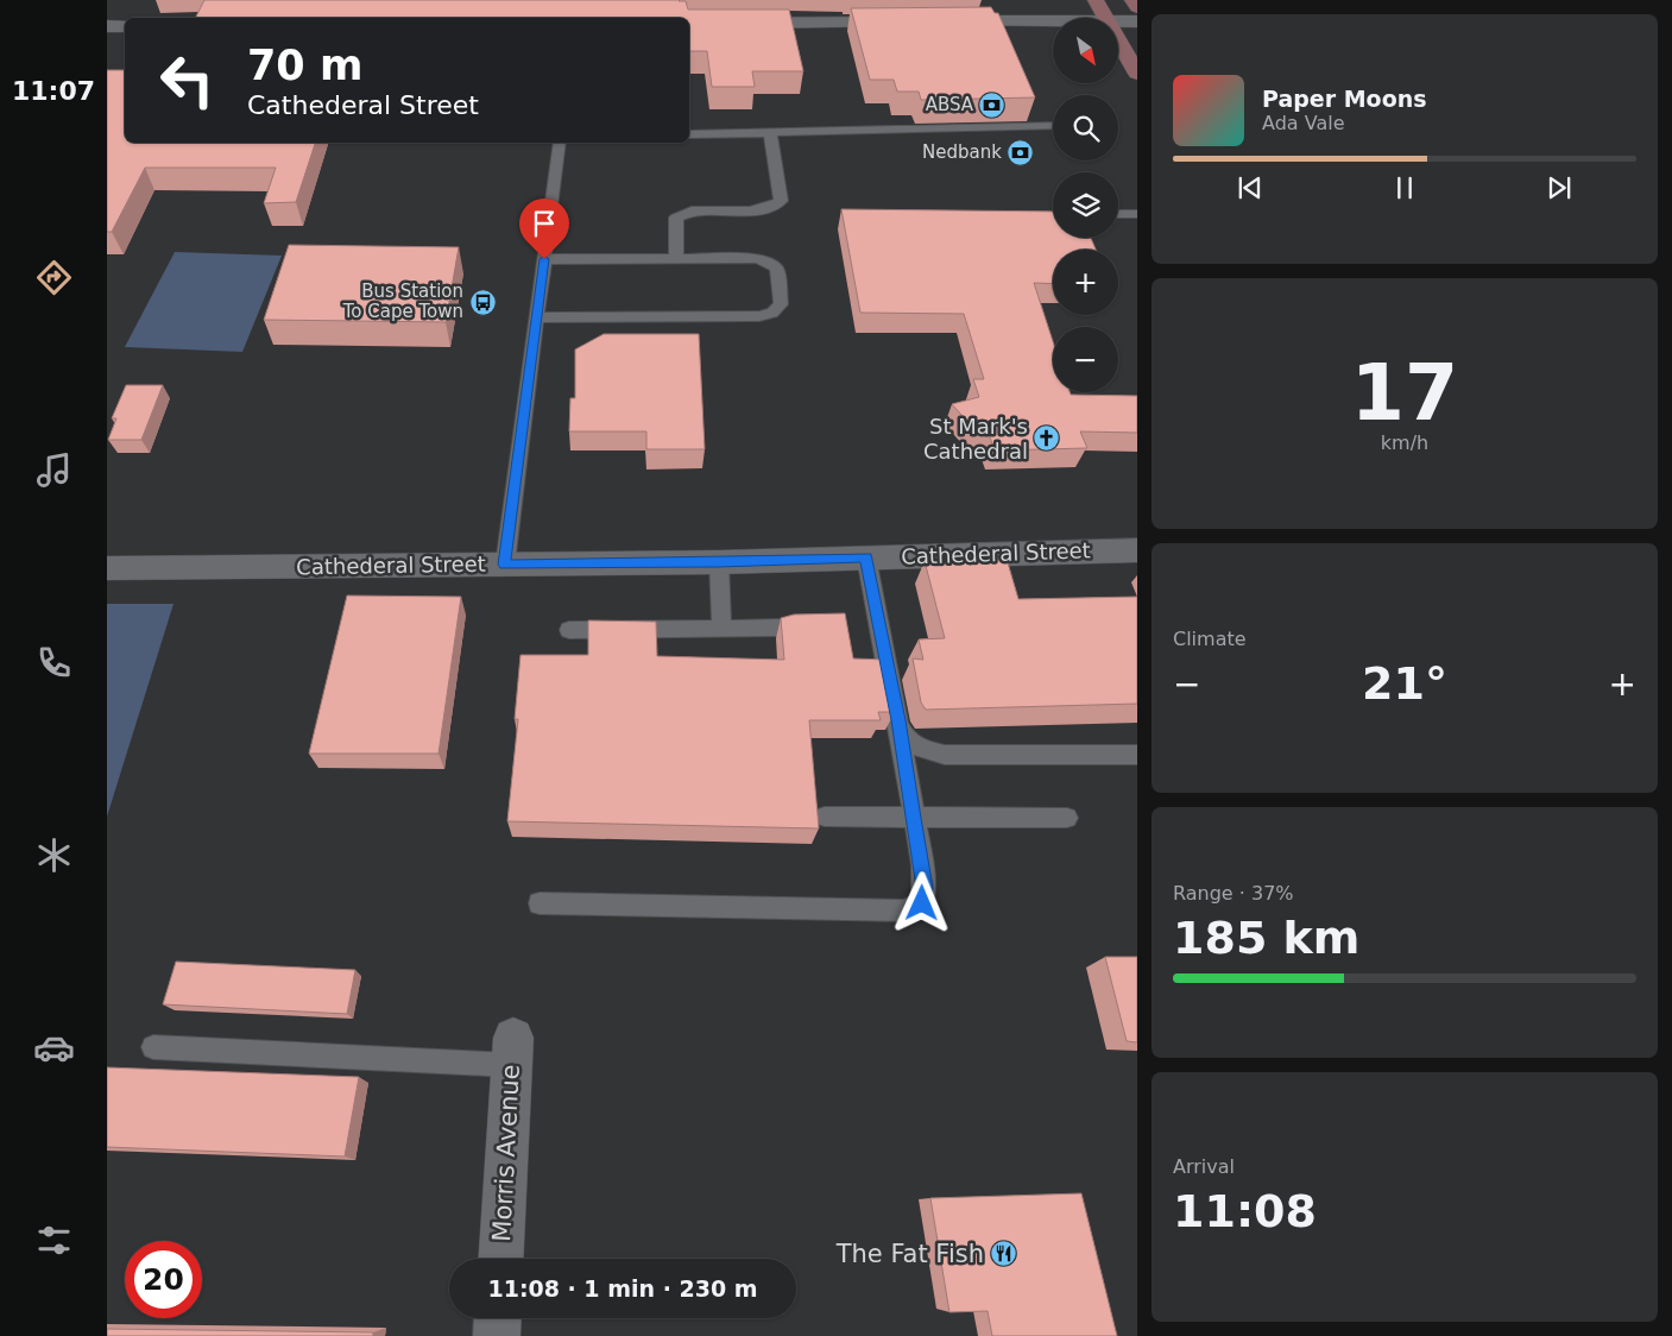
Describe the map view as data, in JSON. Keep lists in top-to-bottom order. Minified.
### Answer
{"streets":{"street":["Cathederal Street","Morris Avenue"]},"places":{"bank":["ABSA","Nedbank"],"bus stop":["Bus Station To Cape Town"],"church":["St Mark's Cathedral"],"restaurant":["The Fat Fish"]},"north":"bottom right","page":{"tabs":"11:07","map_buttons":["+","−"],"turn":["70 m","Cathederal Street"],"song":["Paper Moons","Ada Vale"],"tile":[["17","km/h"],"Climate",["Range · 37%","185 km"],["Arrival","11:08"]],"heat":["−","21°","+"],"limit":"20","trip":"11:08 · 1 min · 230 m"}}
